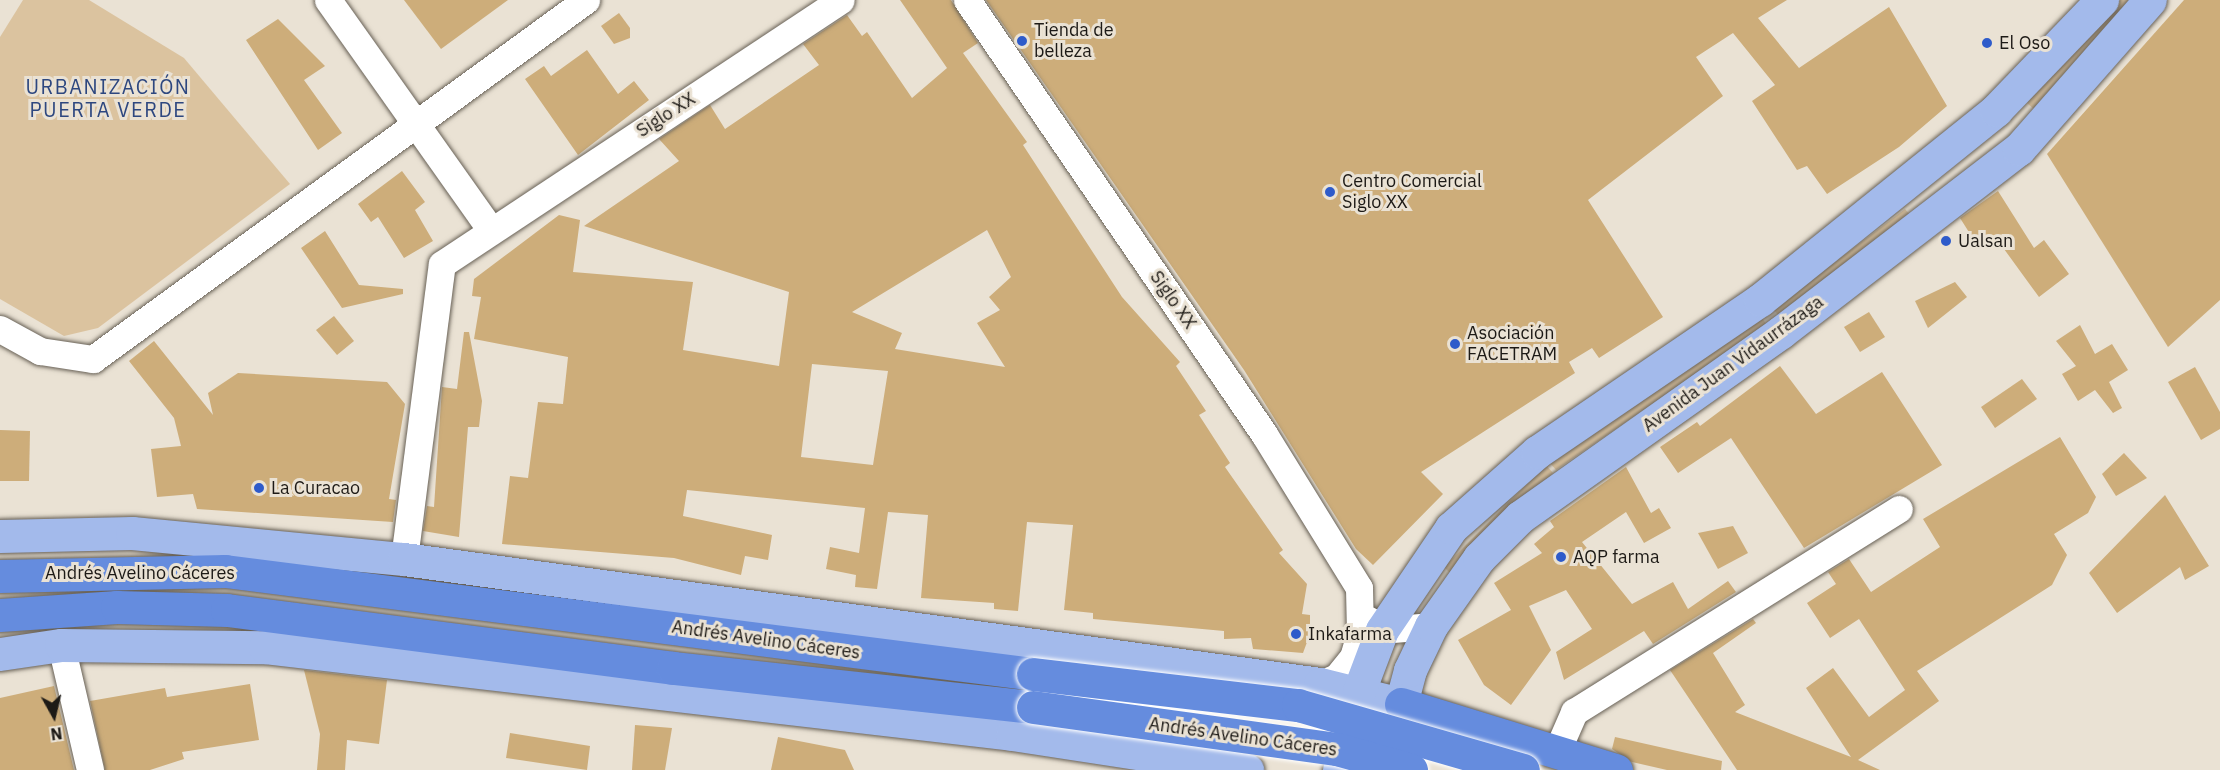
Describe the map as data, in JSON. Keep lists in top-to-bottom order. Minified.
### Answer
{"streets":{"highway":["Andrés Avelino Cáceres"],"main road":["Avenida Juan Vidaurrázaga"],"street":["Siglo XX"]},"crossings":[["Siglo XX","Avenida Juan Vidaurrázaga"],["Siglo XX","Andrés Avelino Cáceres"],["Avenida Juan Vidaurrázaga","Andrés Avelino Cáceres"]],"districts":["URBANIZACIÓN PUERTA VERDE"],"places":["Tienda de belleza","El Oso","Centro Comercial Siglo XX","Ualsan","Asociación FACETRAM","La Curacao","AQP farma","Inkafarma"],"north":"bottom"}
